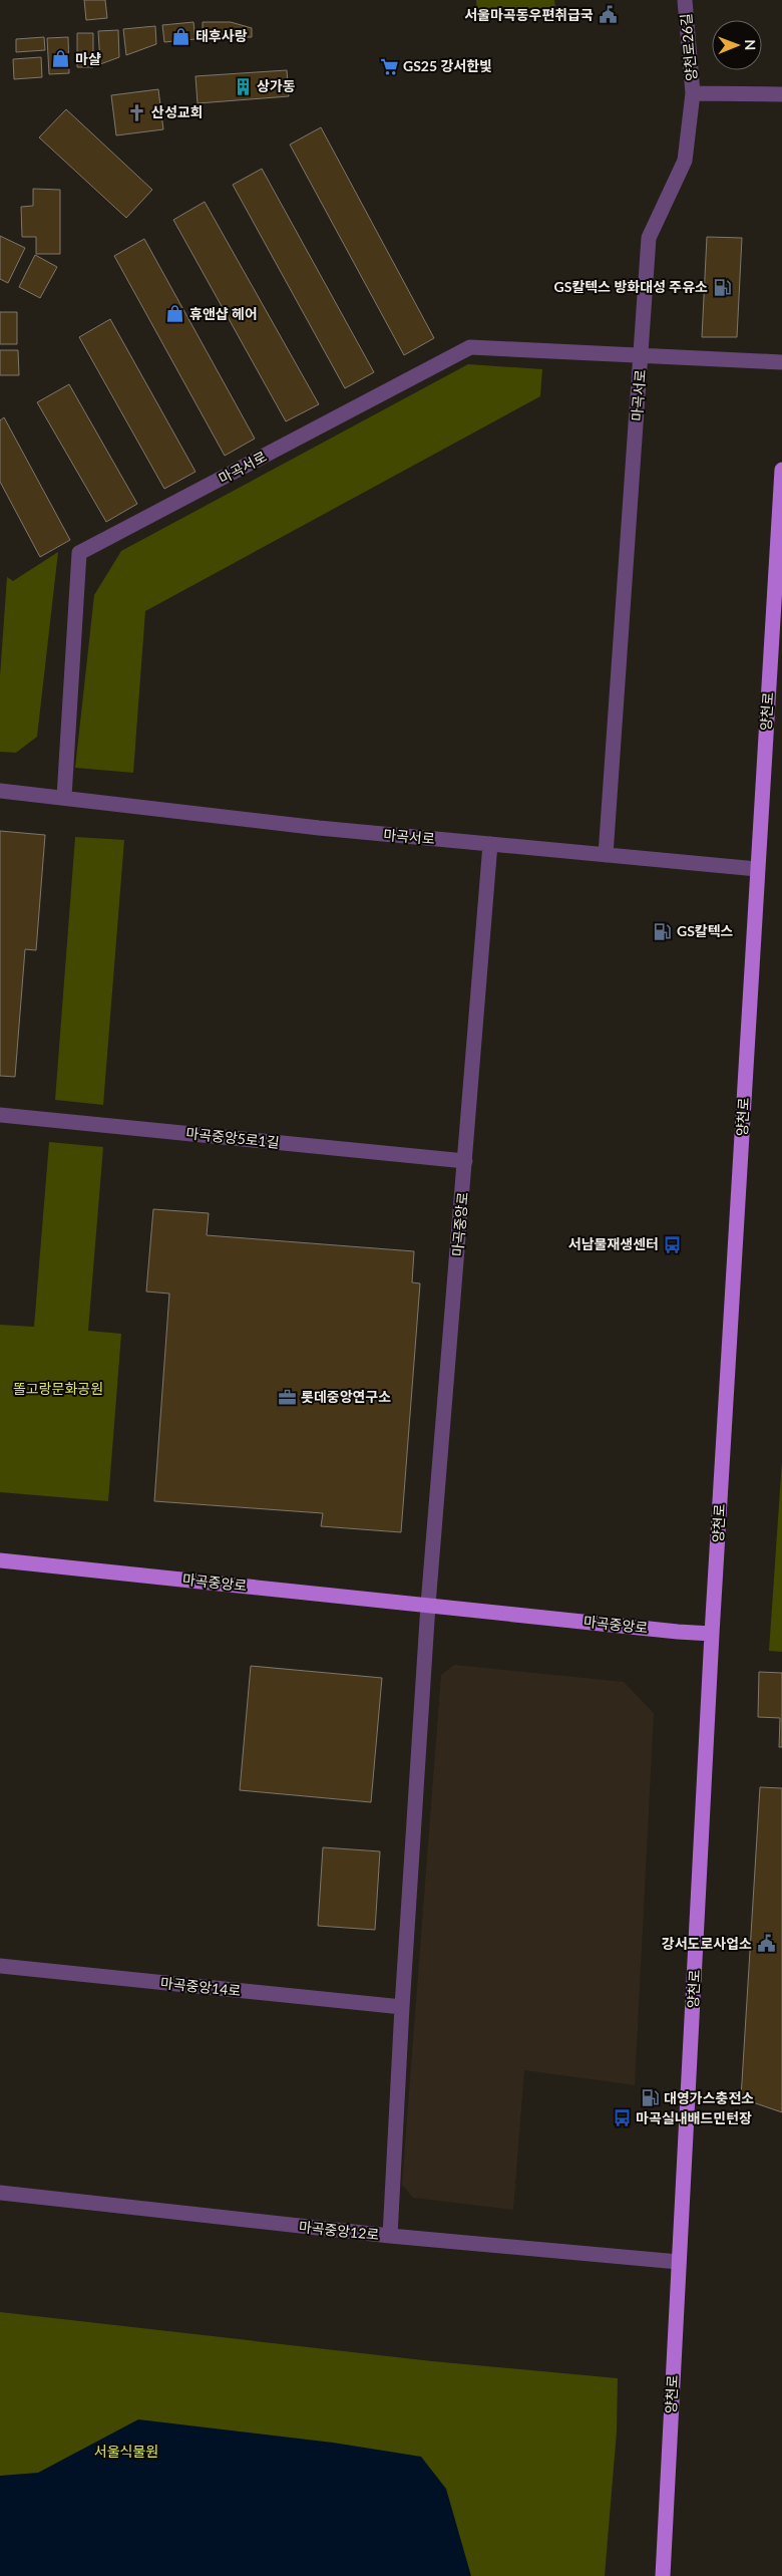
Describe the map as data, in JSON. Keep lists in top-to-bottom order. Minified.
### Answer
{"streets":{"main road":["양천로","마곡중앙로"],"street":["양천로26길","마곡서로","마곡중앙5로1길","마곡중앙14로","마곡중앙12로"]},"crossings":[["양천로26길","마곡서로"],["마곡서로","양천로"],["마곡서로","마곡중앙로"],["양천로","마곡중앙로"],["양천로","마곡중앙12로"],["마곡중앙5로1길","마곡중앙로"]],"parks":["똘고랑문화공원","서울식물원"],"places":{"public building":["서울마곡동우편취급국","강서도로사업소"],"shop":["태후사랑","마샬","휴앤샵 헤어"],"supermarket":["GS25 강서한빛"],"building":["상가동"],"church":["산성교회"],"fuel station":["GS칼텍스 방화대성 주유소","GS칼텍스","대영가스충전소"],"bus stop":["서남물재생센터","마곡실내배드민턴장"],"office":["롯데중앙연구소"]},"north":"right"}
